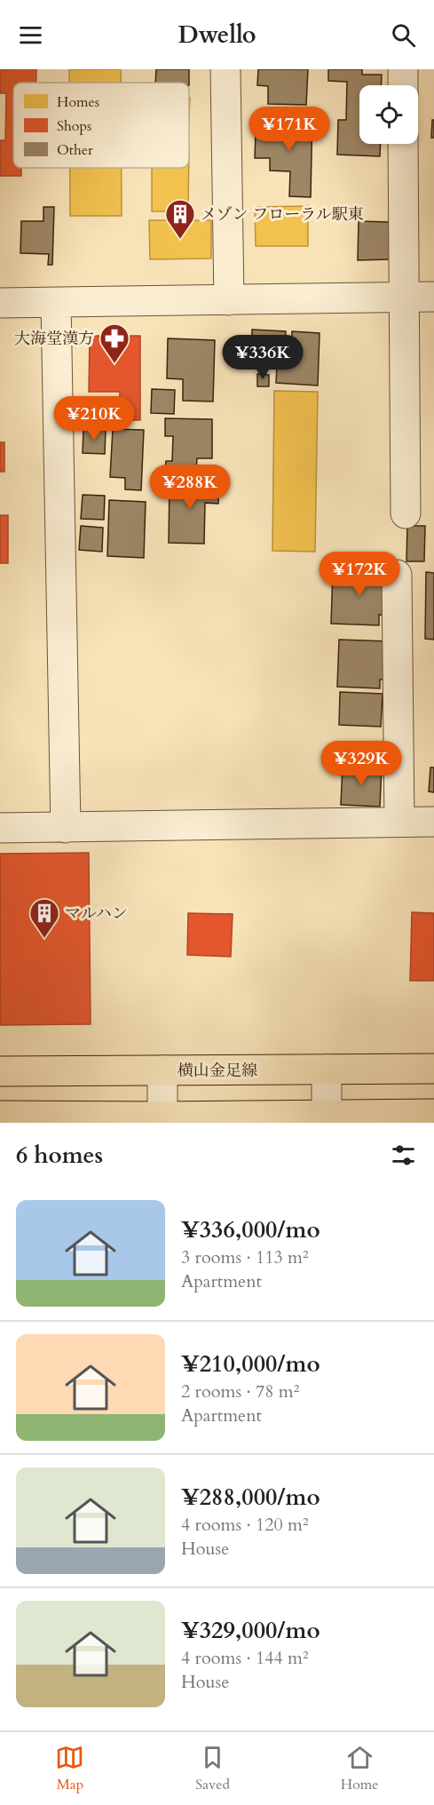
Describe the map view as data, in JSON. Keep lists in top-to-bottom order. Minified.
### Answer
{"streets":{"main road":["横山金足線"]},"places":{"building":["メゾン フローラル駅東","マルハン"],"pharmacy":["大海堂漢方"]},"legend":["Homes","Shops","Other"],"page":{"header":"Dwello","price":["¥171K","¥336K","¥210K","¥288K","¥172K","¥329K"],"heading":"6 homes","list":[{"name":"¥336,000/mo","note":"3 rooms · 113 m² · Apartment"},{"name":"¥210,000/mo","note":"2 rooms · 78 m² · Apartment"},{"name":"¥288,000/mo","note":"4 rooms · 120 m² · House"},{"name":"¥329,000/mo","note":"4 rooms · 144 m² · House"}],"tabs":["Map","Saved","Home"]}}
